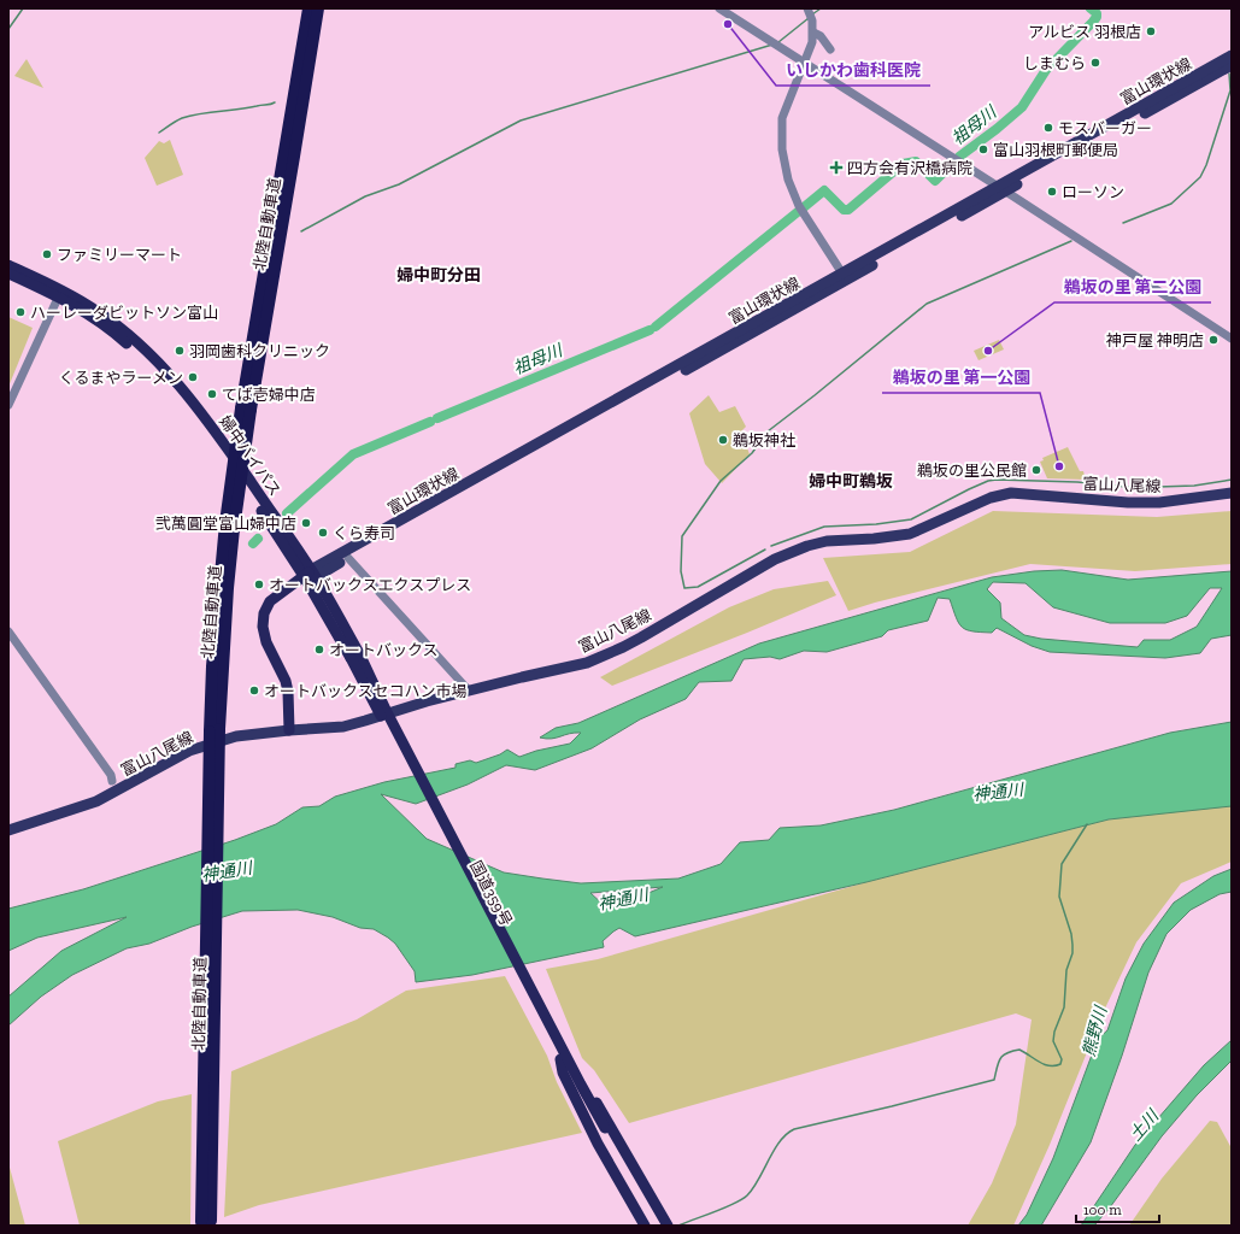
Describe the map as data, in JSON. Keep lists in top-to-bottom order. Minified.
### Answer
{"streets":{"highway":["北陸自動車道","婦中バイパス","国道359号"],"main road":["富山環状線","富山八尾線"]},"crossings":[["富山環状線","婦中バイパス"],["富山環状線","国道359号"],["婦中バイパス","国道359号"]],"districts":["婦中町分田","婦中町鵜坂"],"water":["祖母川","神通川","熊野川","土川"],"places":{"other":["いしかわ歯科医院","アルビス 羽根店","しまむら","モスバーガー","富山羽根町郵便局","ローソン","ファミリーマート","ハーレーダビットソン富山","神戸屋 神明店","羽岡歯科クリニック","鵜坂の里 第二公園","くるまやラーメン","てば壱婦中店","鵜坂神社","鵜坂の里 第一公園","鵜坂の里公民館","弐萬圓堂富山婦中店","くら寿司","オートバックスエクスプレス","オートバックス","オートバックスセコハン市場"],"health":["四方会有沢橋病院"]},"scale_bar":"100 m"}
